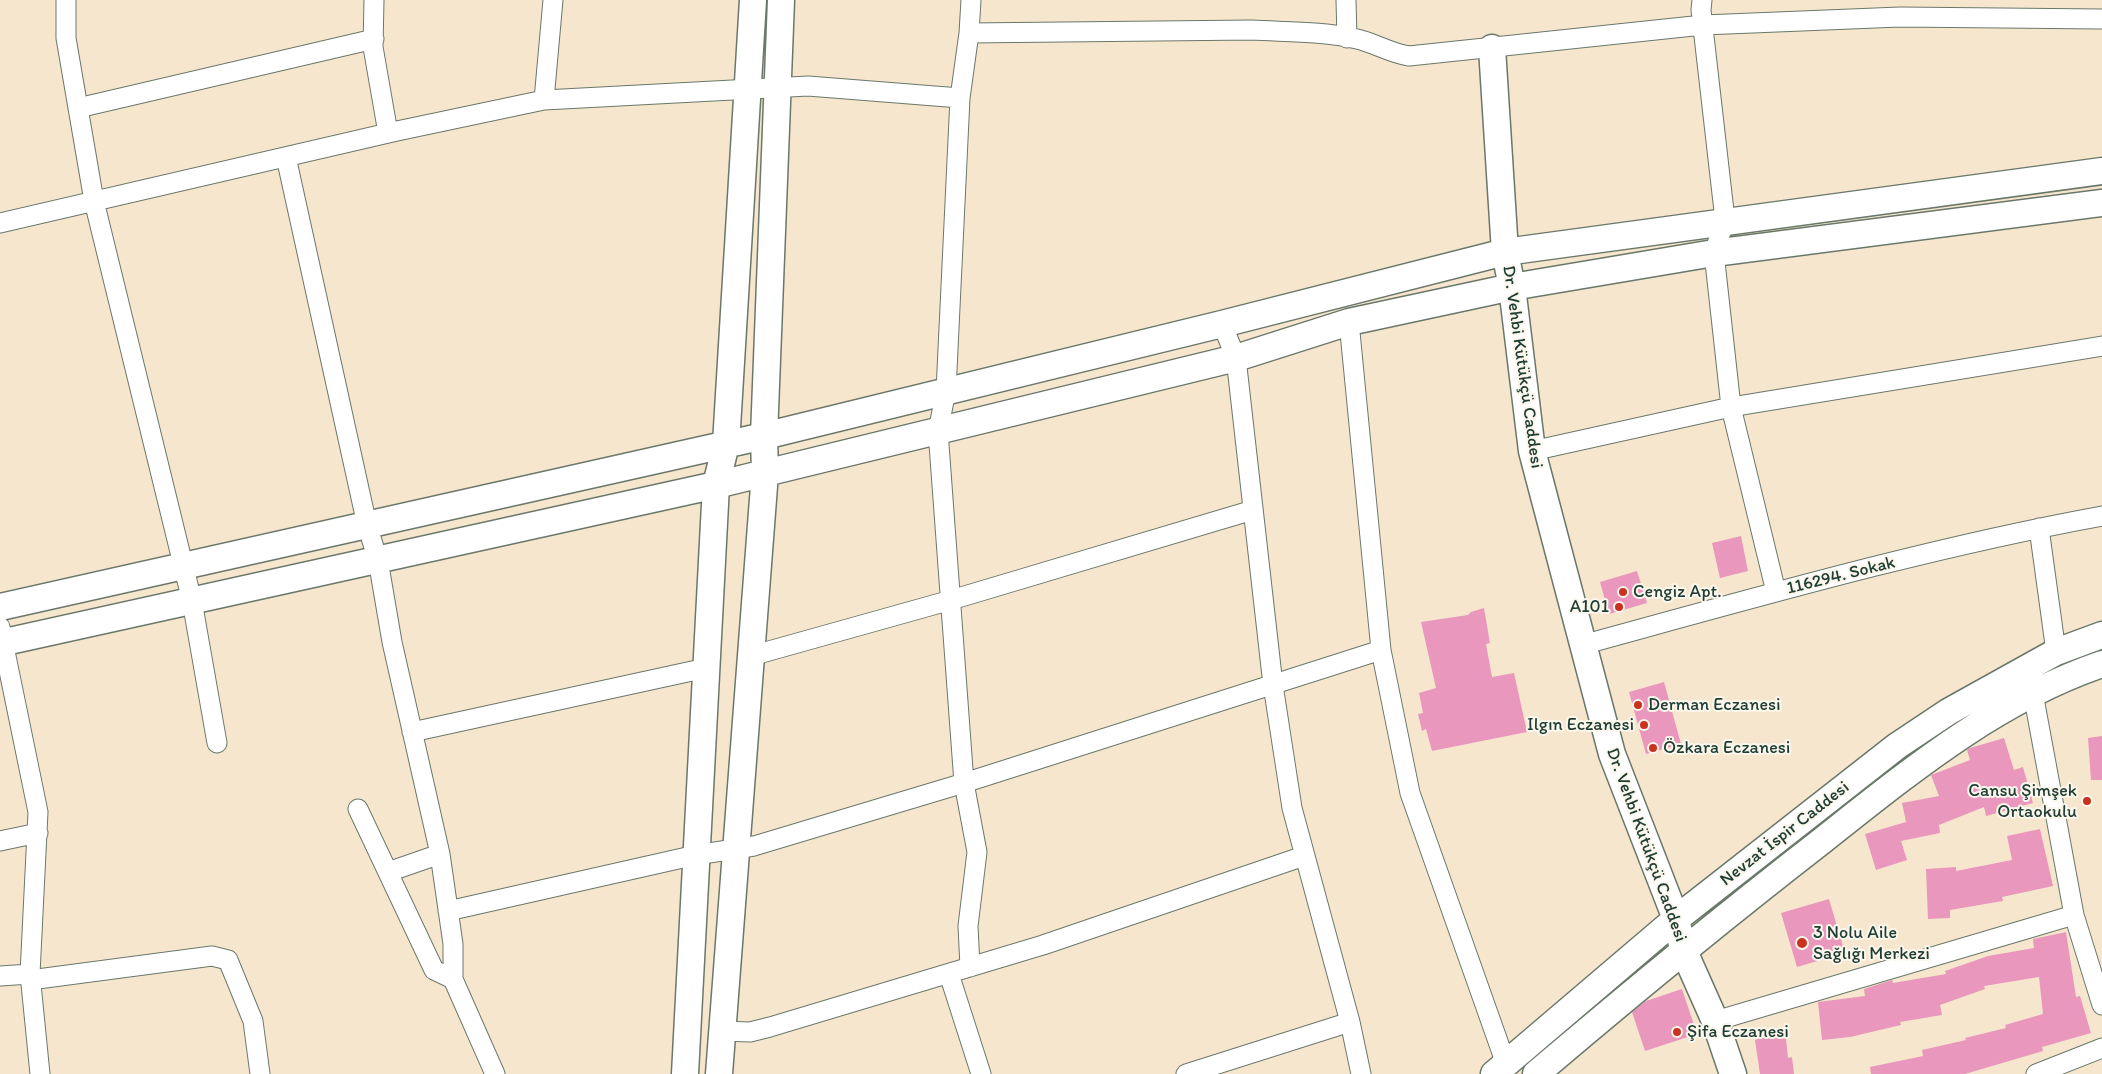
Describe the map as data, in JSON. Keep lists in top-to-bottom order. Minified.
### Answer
{"streets":{"main road":["Dr. Vehbi Kütükçü Caddesi","Nevzat İspir Caddesi"],"street":["116294. Sokak"]},"crossings":[["Dr. Vehbi Kütükçü Caddesi","116294. Sokak"],["Dr. Vehbi Kütükçü Caddesi","Nevzat İspir Caddesi"]],"places":["Cengiz Apt.","A101","Derman Eczanesi","Ilgın Eczanesi","Özkara Eczanesi","Cansu Şimşek Ortaokulu","3 Nolu Aile Sağlığı Merkezi","Şifa Eczanesi"]}
